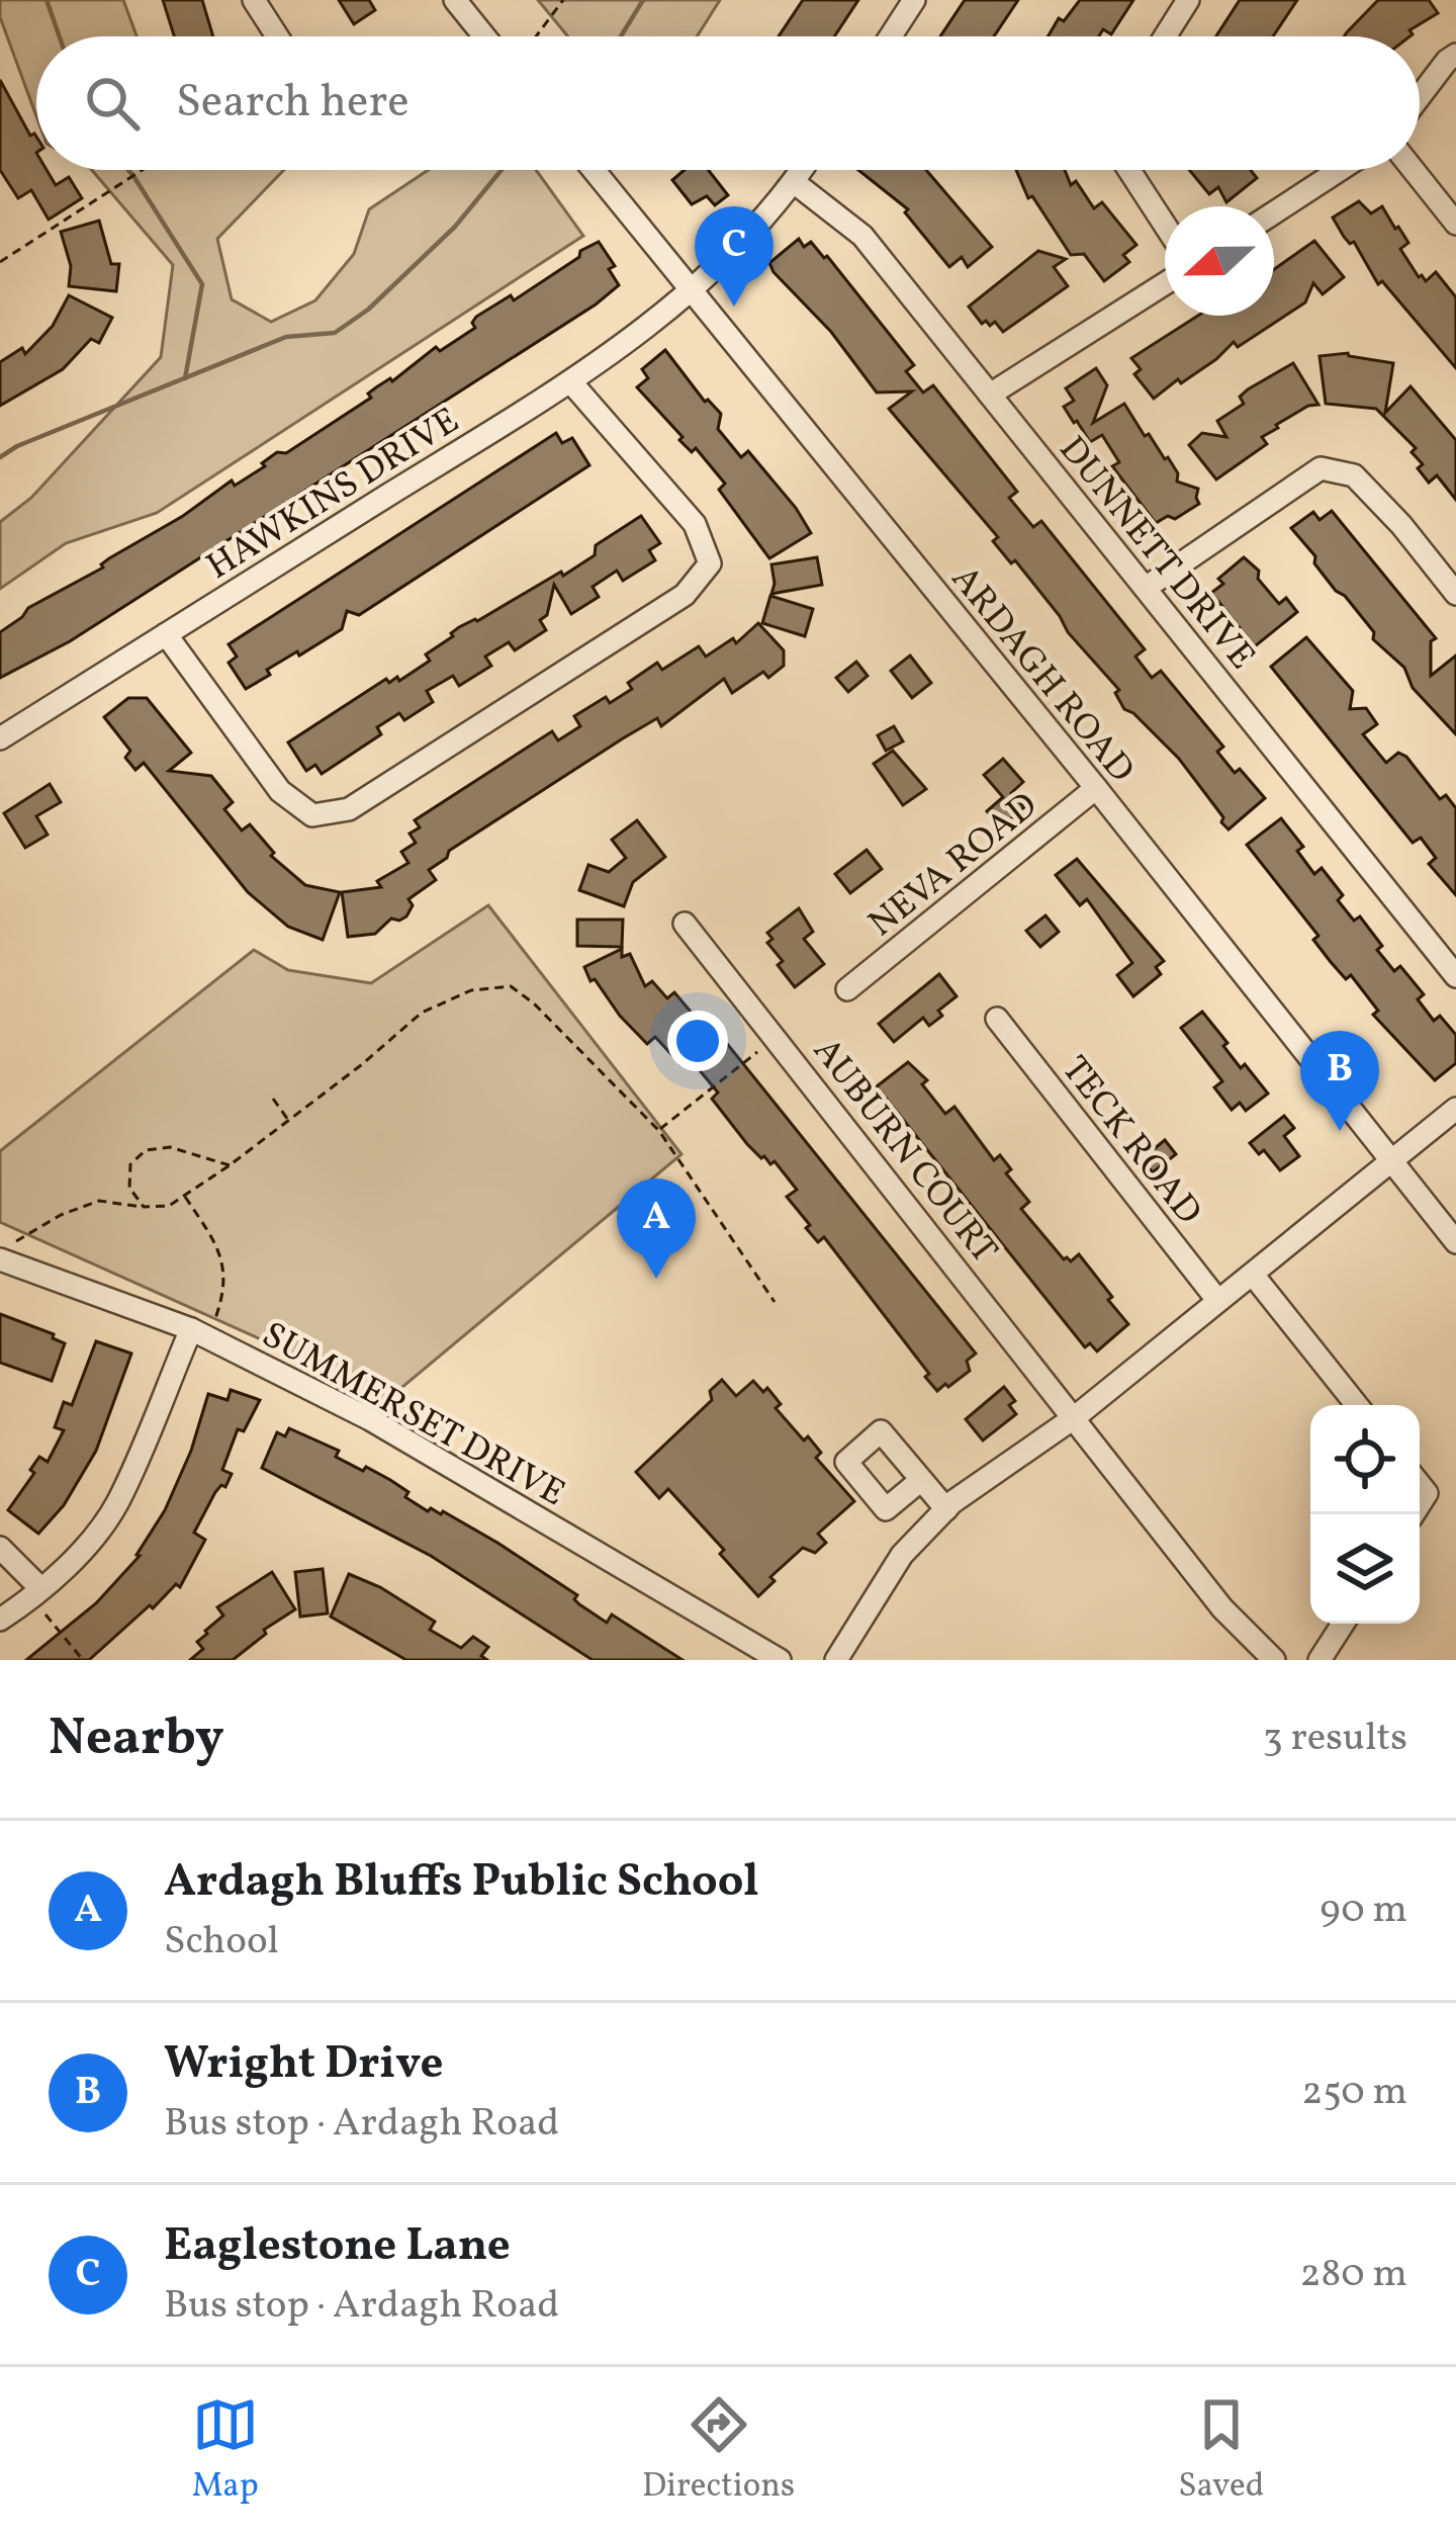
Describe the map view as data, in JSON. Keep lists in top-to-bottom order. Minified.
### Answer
{"streets":{"street":["HAWKINS DRIVE","DUNNETT DRIVE","ARDAGH ROAD","NEVA ROAD","TECK ROAD","AUBURN COURT","SUMMERSET DRIVE"]},"crossings":[["HAWKINS DRIVE","DUNNETT DRIVE"],["HAWKINS DRIVE","ARDAGH ROAD"],["ARDAGH ROAD","NEVA ROAD"]],"north":"left","page":{"search":"Search here","pins":["C","B","A"],"heading":["Nearby","3 results"],"list":[{"mark":"A","name":"Ardagh Bluffs Public School","note":"School","value":"90 m"},{"mark":"B","name":"Wright Drive","note":"Bus stop · Ardagh Road","value":"250 m"},{"mark":"C","name":"Eaglestone Lane","note":"Bus stop · Ardagh Road","value":"280 m"}],"nav":["Map","Directions","Saved"]}}
